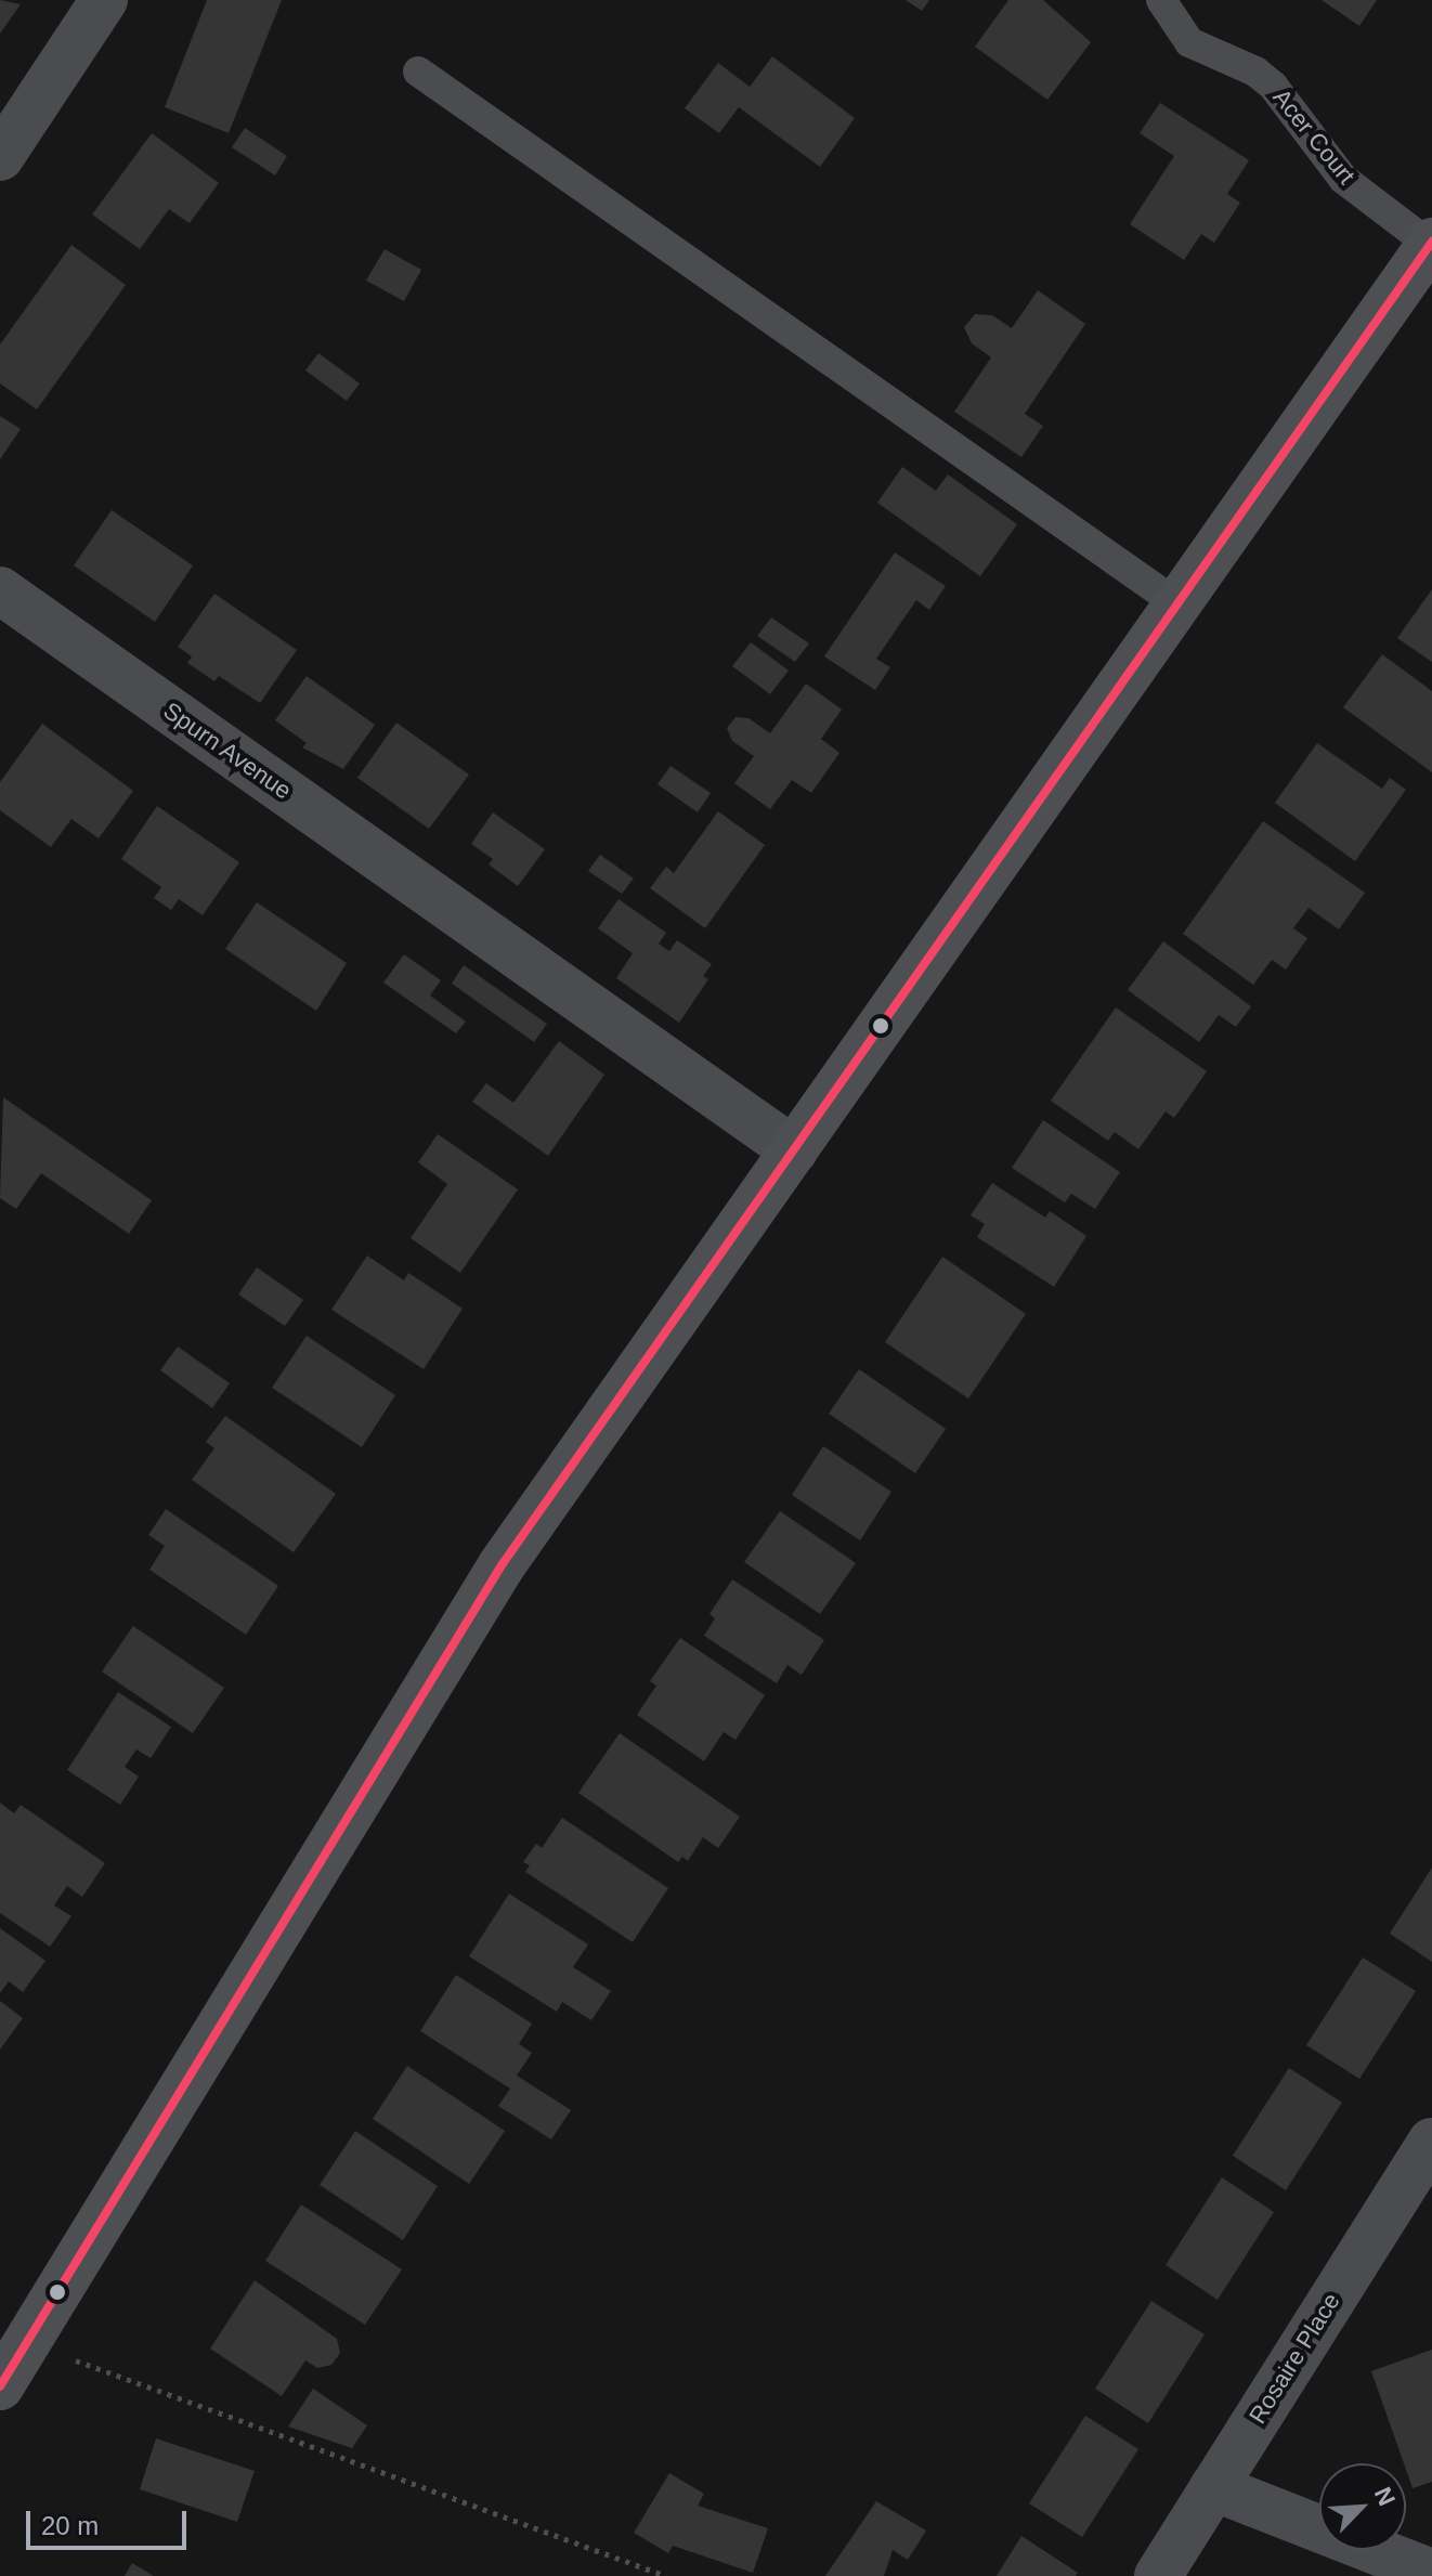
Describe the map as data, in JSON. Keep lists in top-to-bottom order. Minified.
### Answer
{"streets":{"street":["Spurn Avenue","Rosaire Place"],"lane":["Acer Court"]},"scale_bar":"20 m","north":"top right"}
